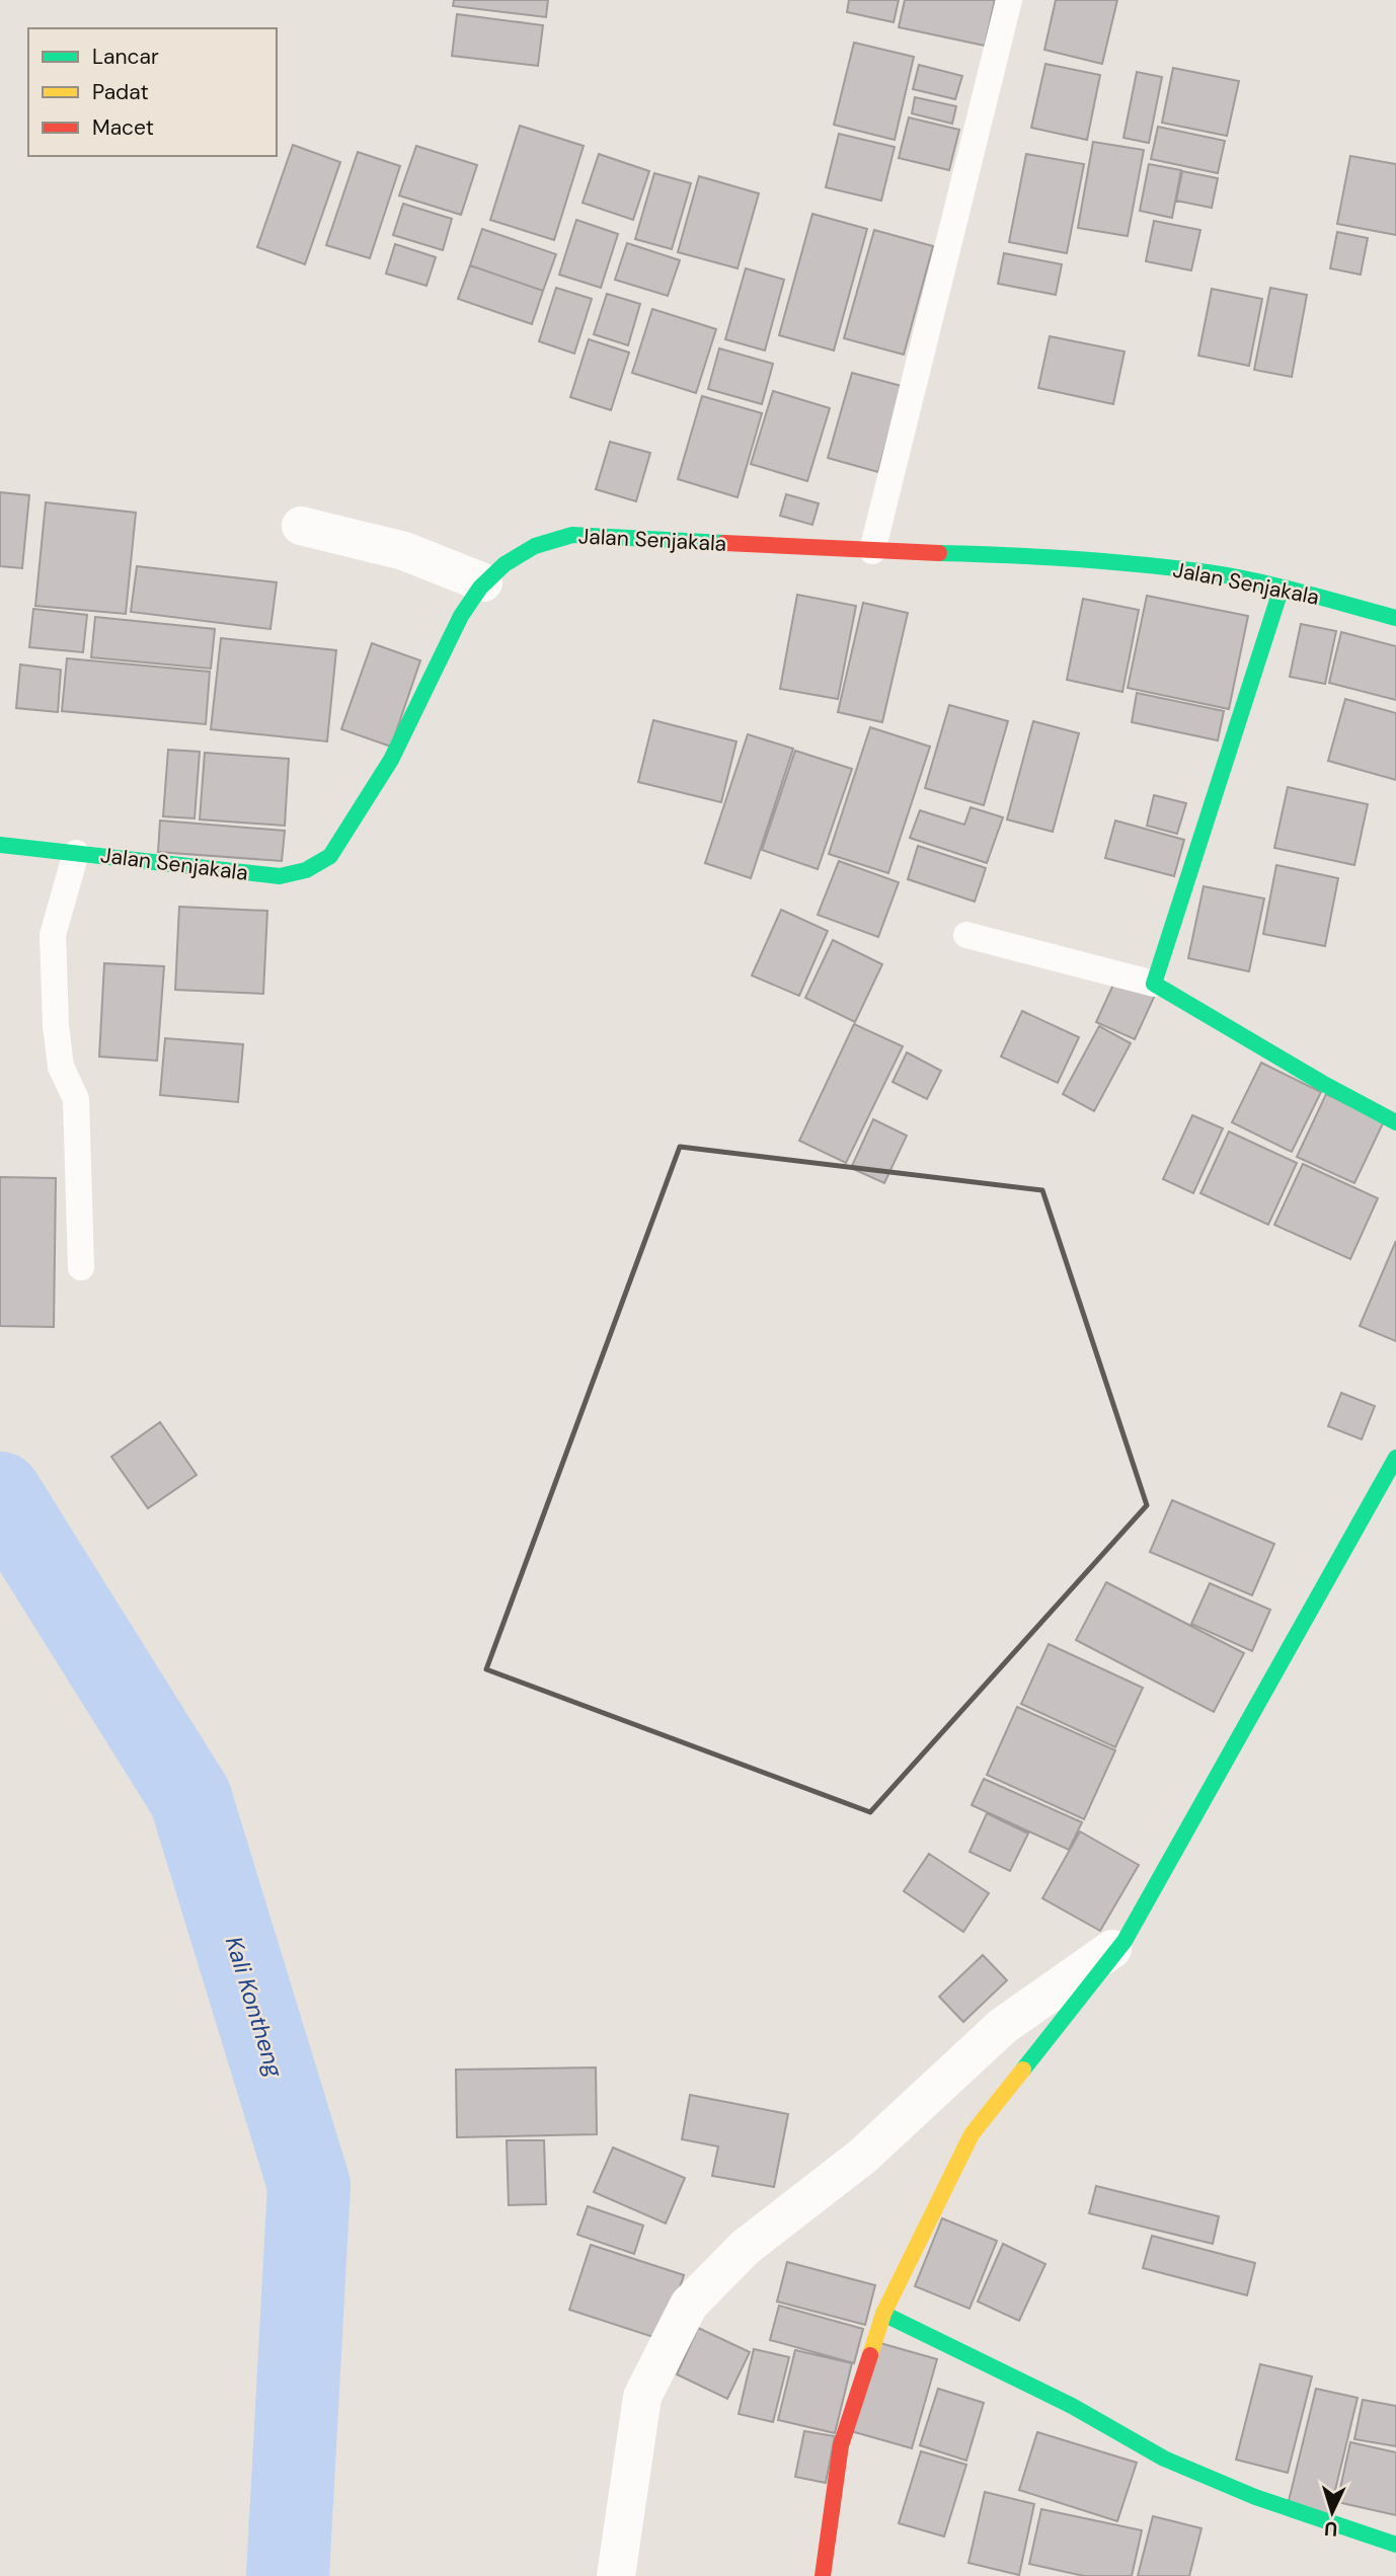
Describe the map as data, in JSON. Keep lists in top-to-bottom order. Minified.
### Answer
{"streets":{"street":["Jalan Senjakala"]},"water":["Kali Kontheng"],"legend":["Lancar","Padat","Macet"],"north":"bottom"}
